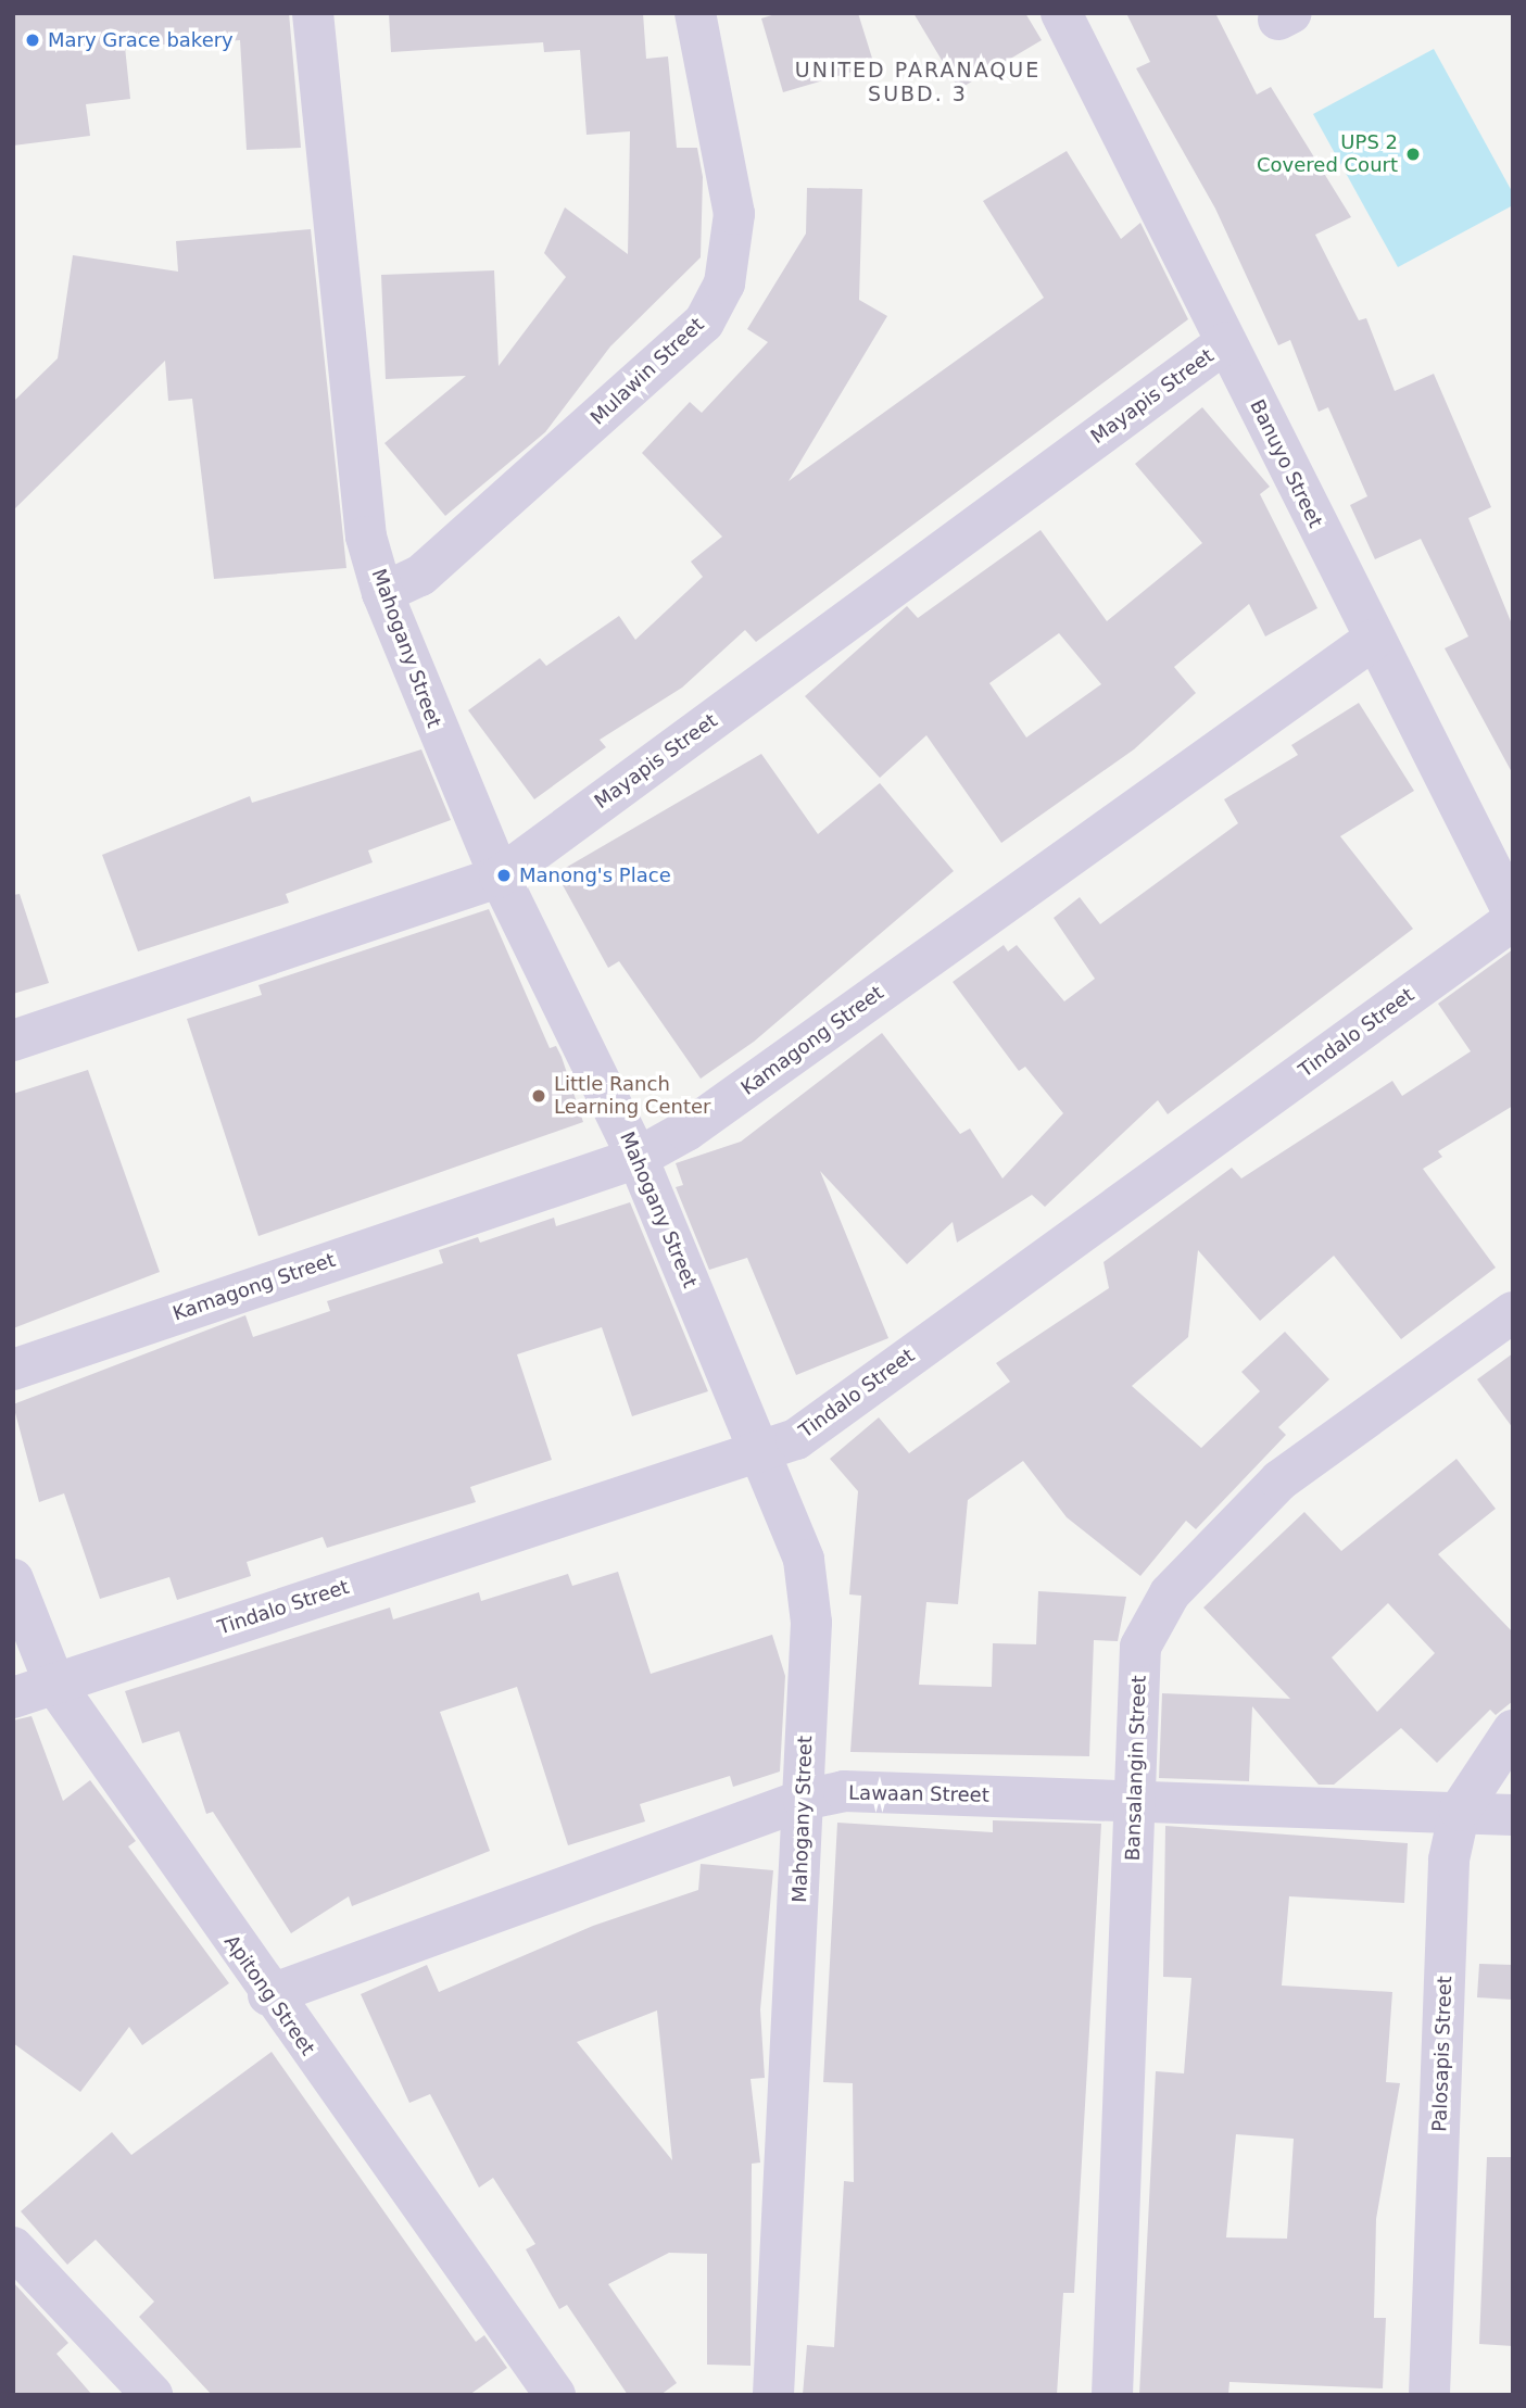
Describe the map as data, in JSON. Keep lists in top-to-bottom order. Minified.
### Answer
{"streets":{"street":["Mulawin Street","Mayapis Street","Banuyo Street","Mahogany Street","Tindalo Street","Kamagong Street","Bansalangin Street","Lawaan Street","Apitong Street","Palosapis Street"]},"crossings":[["Mulawin Street","Mahogany Street"],["Mayapis Street","Banuyo Street"],["Mayapis Street","Mahogany Street"],["Banuyo Street","Kamagong Street"],["Mahogany Street","Tindalo Street"],["Mahogany Street","Kamagong Street"],["Mahogany Street","Lawaan Street"],["Tindalo Street","Apitong Street"],["Bansalangin Street","Lawaan Street"],["Lawaan Street","Apitong Street"],["Lawaan Street","Palosapis Street"]],"districts":["UNITED PARANAQUE SUBD. 3"],"places":["Mary Grace bakery","UPS 2 Covered Court","Manong's Place","Little Ranch Learning Center"]}
